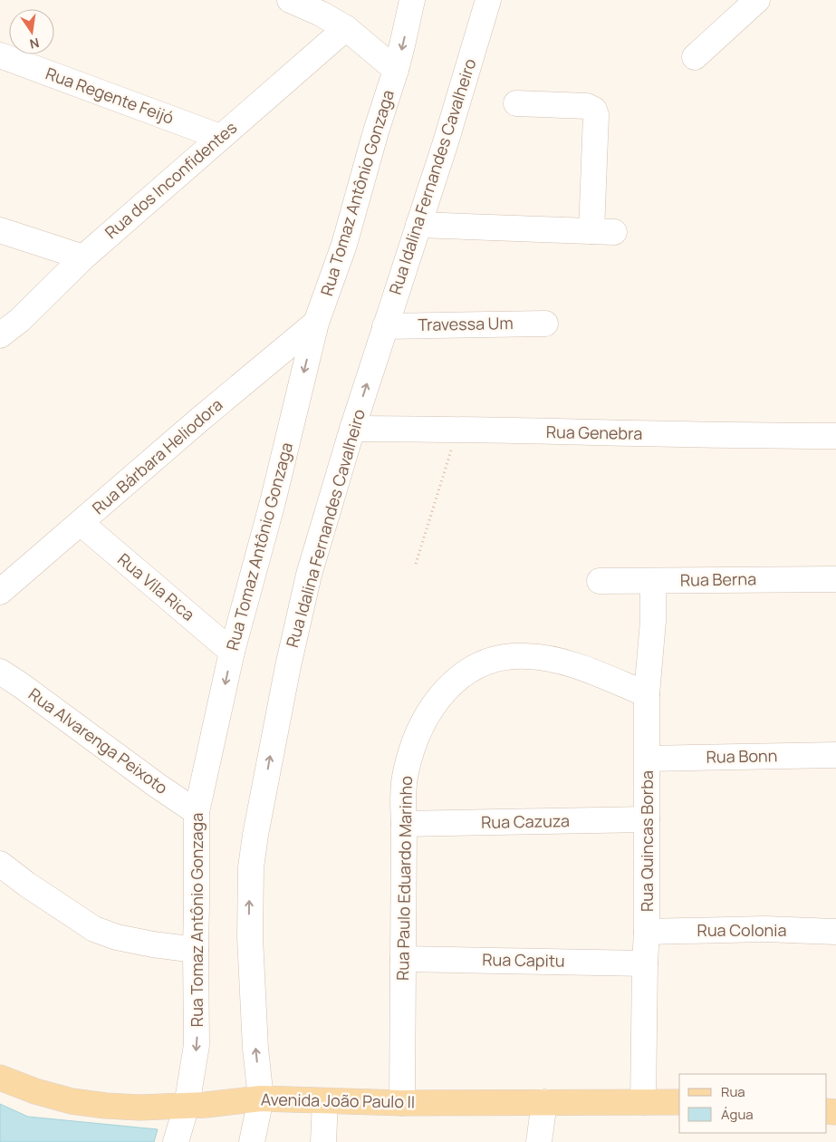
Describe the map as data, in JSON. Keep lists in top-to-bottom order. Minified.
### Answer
{"streets":{"main road":["Avenida João Paulo II"],"street":["Rua Regente Feijó","Rua Idalina Fernandes Cavalheiro","Rua dos Inconfidentes","Rua Tomaz Antônio Gonzaga","Travessa Um","Rua Genebra","Rua Bárbara Heliodora","Rua Berna","Rua Vila Rica","Rua Alvarenga Peixoto","Rua Bonn","Rua Cazuza","Rua Quincas Borba","Rua Paulo Eduardo Marinho","Rua Colonia","Rua Capitu"]},"crossings":[["Rua Regente Feijó","Rua dos Inconfidentes"],["Rua Idalina Fernandes Cavalheiro","Travessa Um"],["Rua Idalina Fernandes Cavalheiro","Rua Genebra"],["Rua Idalina Fernandes Cavalheiro","Avenida João Paulo II"],["Rua Tomaz Antônio Gonzaga","Rua Bárbara Heliodora"],["Rua Tomaz Antônio Gonzaga","Rua Vila Rica"],["Rua Tomaz Antônio Gonzaga","Rua Alvarenga Peixoto"],["Rua Tomaz Antônio Gonzaga","Avenida João Paulo II"],["Rua Bárbara Heliodora","Rua Vila Rica"],["Rua Berna","Rua Quincas Borba"],["Rua Bonn","Rua Quincas Borba"],["Rua Cazuza","Rua Quincas Borba"],["Rua Cazuza","Rua Paulo Eduardo Marinho"],["Rua Quincas Borba","Rua Paulo Eduardo Marinho"],["Rua Quincas Borba","Rua Colonia"],["Rua Quincas Borba","Rua Capitu"],["Rua Quincas Borba","Avenida João Paulo II"],["Rua Paulo Eduardo Marinho","Rua Capitu"],["Rua Paulo Eduardo Marinho","Avenida João Paulo II"]],"one_way":["Rua Idalina Fernandes Cavalheiro","Rua Tomaz Antônio Gonzaga"],"legend":["Rua","Água"],"north":"bottom"}
